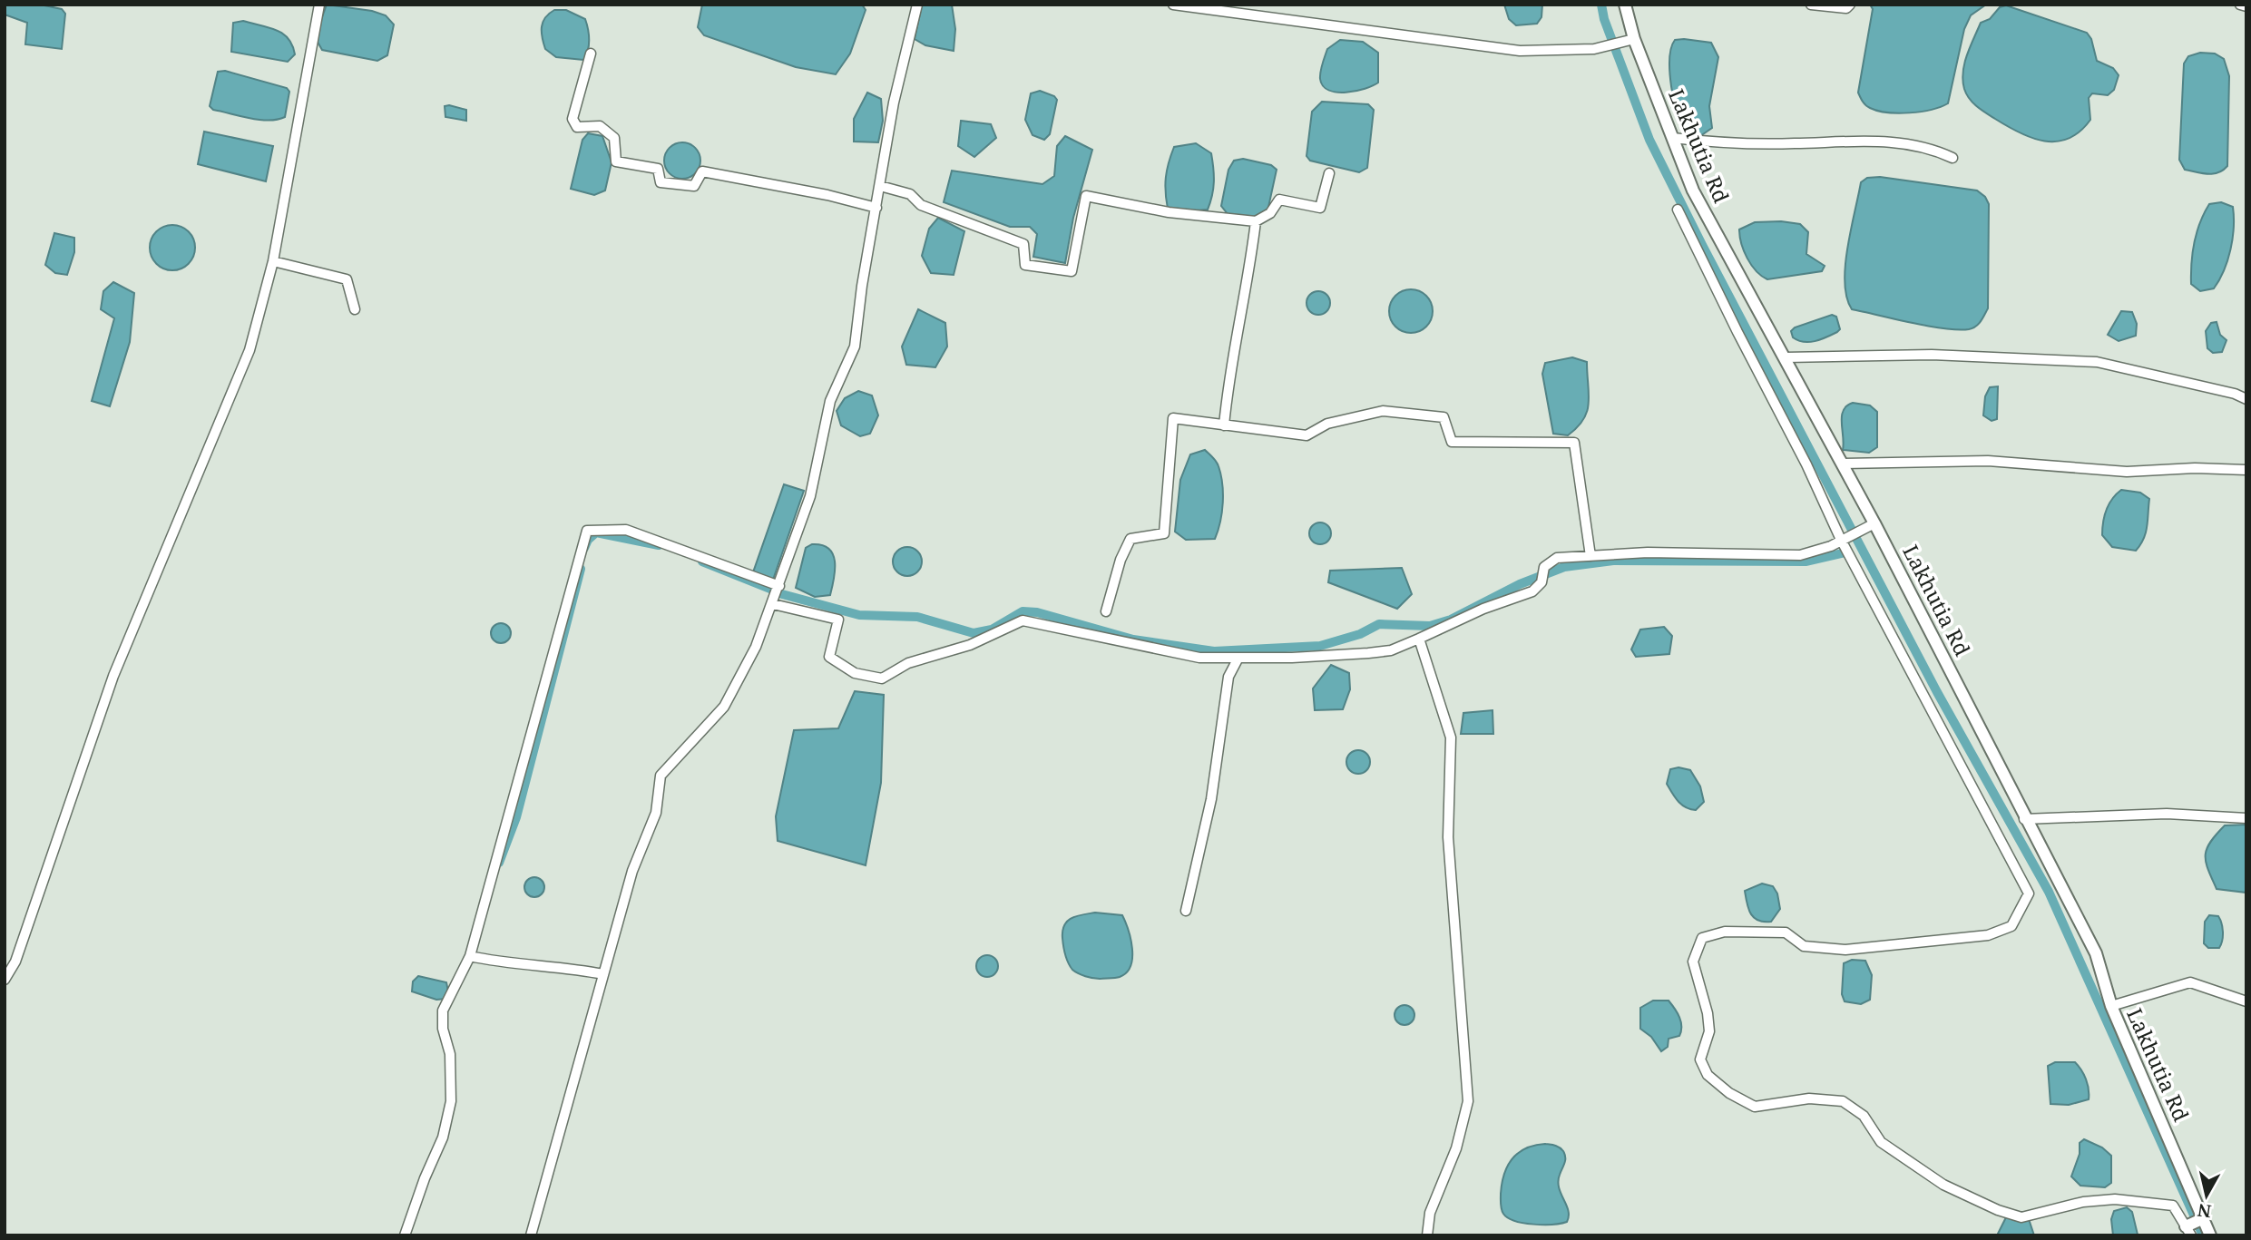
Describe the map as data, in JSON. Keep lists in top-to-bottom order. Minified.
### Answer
{"streets":{"street":["Lakhutia Rd"]},"north":"bottom"}
